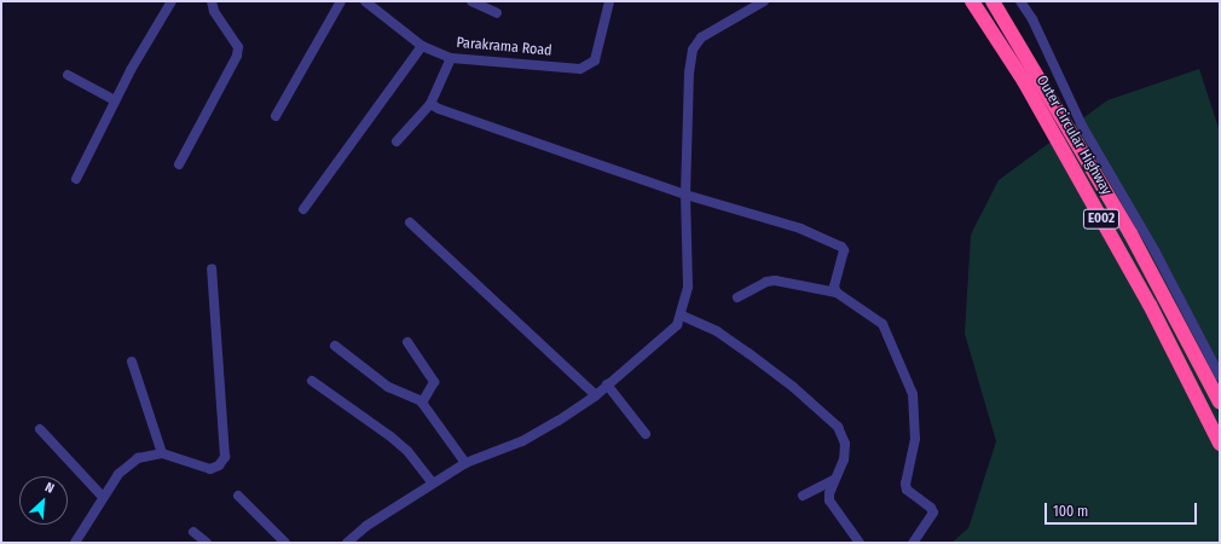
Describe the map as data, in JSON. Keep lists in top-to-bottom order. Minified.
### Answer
{"streets":{"highway":["Outer Circular Highway","E002"],"street":["Parakrama Road"]},"scale_bar":"100 m","north":"top right"}
